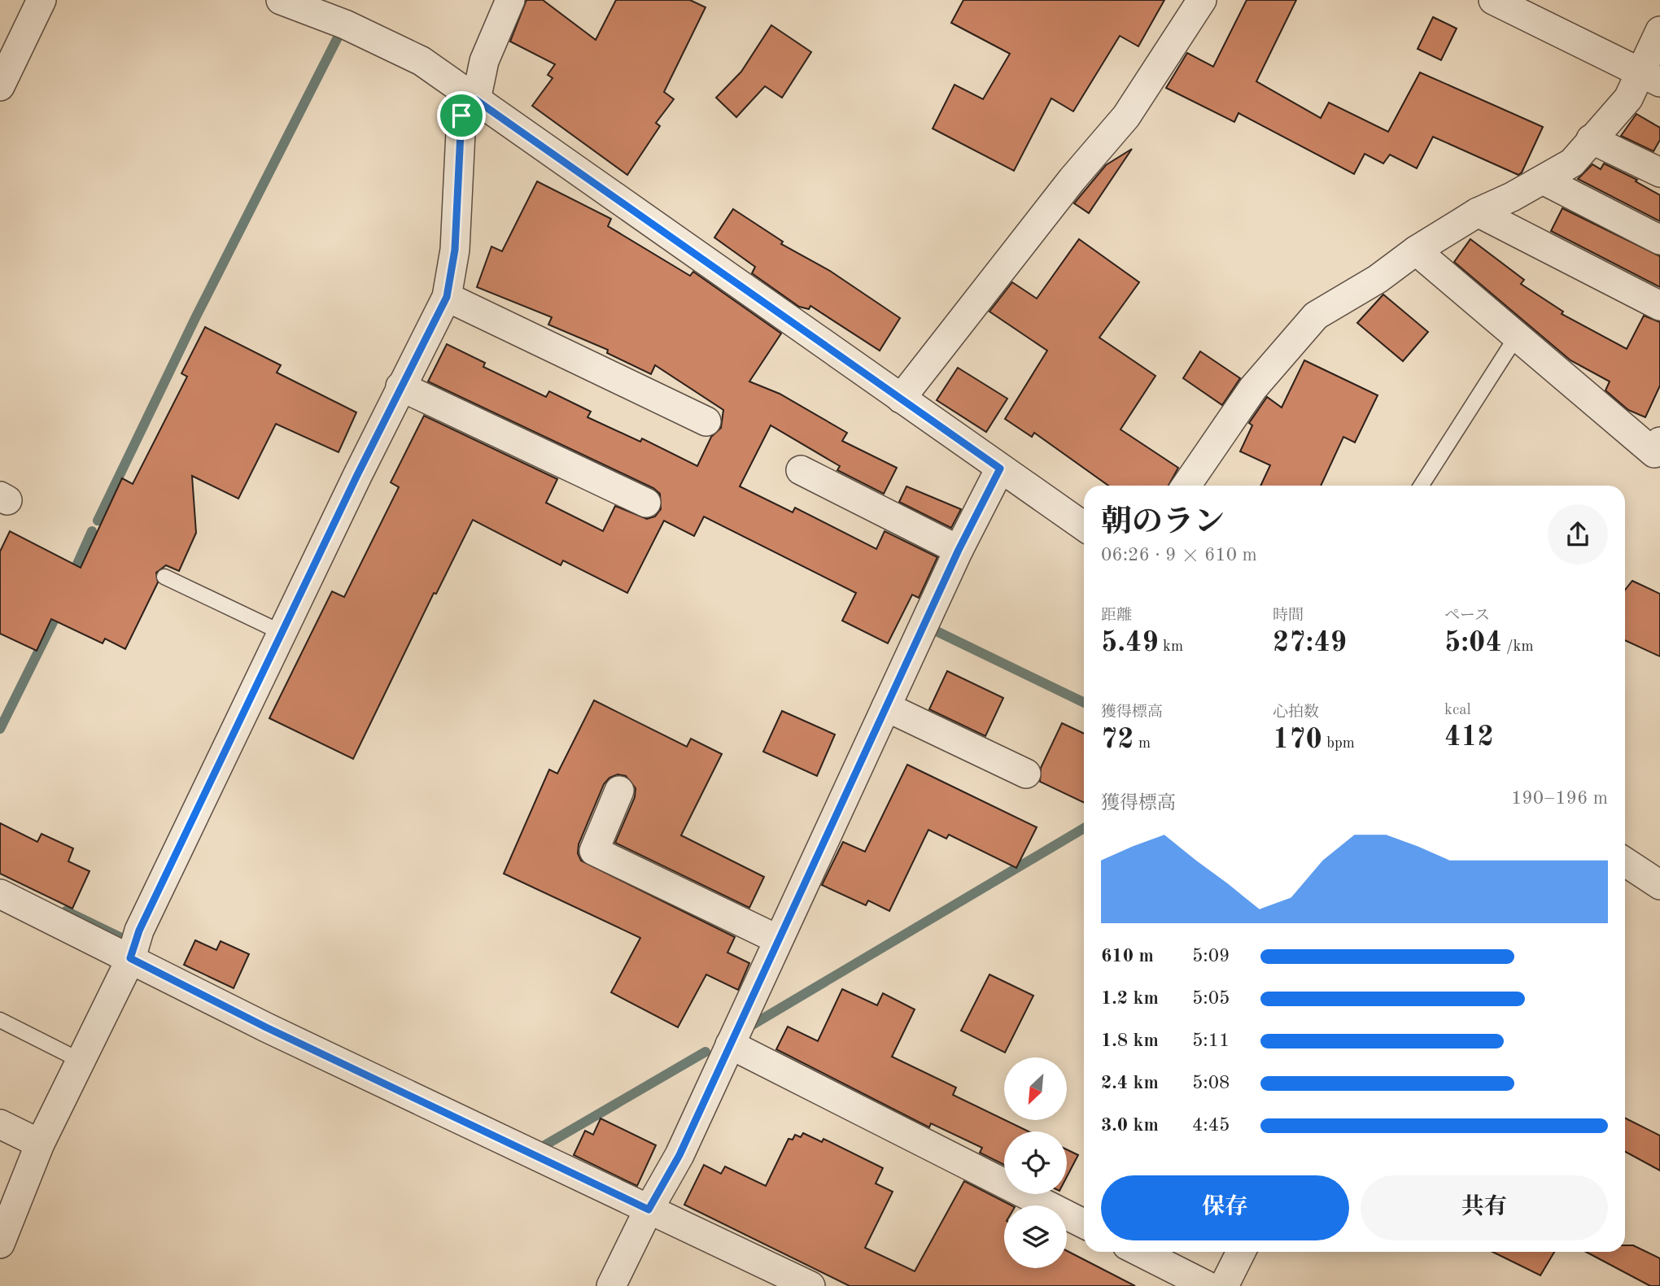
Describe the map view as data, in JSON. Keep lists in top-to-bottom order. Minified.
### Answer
{"north":"bottom left","page":{"heading":["朝のラン","06:26 · 9 × 610 m"],"stats":[["距離","5.49 km"],["時間","27:49"],["ペース","5:04 /km"],["獲得標高","72 m"],["心拍数","170 bpm"],["kcal","412"]],"chart":["獲得標高","190–196 m"],"list":[{"name":"610 m","note":"5:09"},{"name":"1.2 km","note":"5:05"},{"name":"1.8 km","note":"5:11"},{"name":"2.4 km","note":"5:08"},{"name":"3.0 km","note":"4:45"}],"buttons":["保存","共有"]}}
